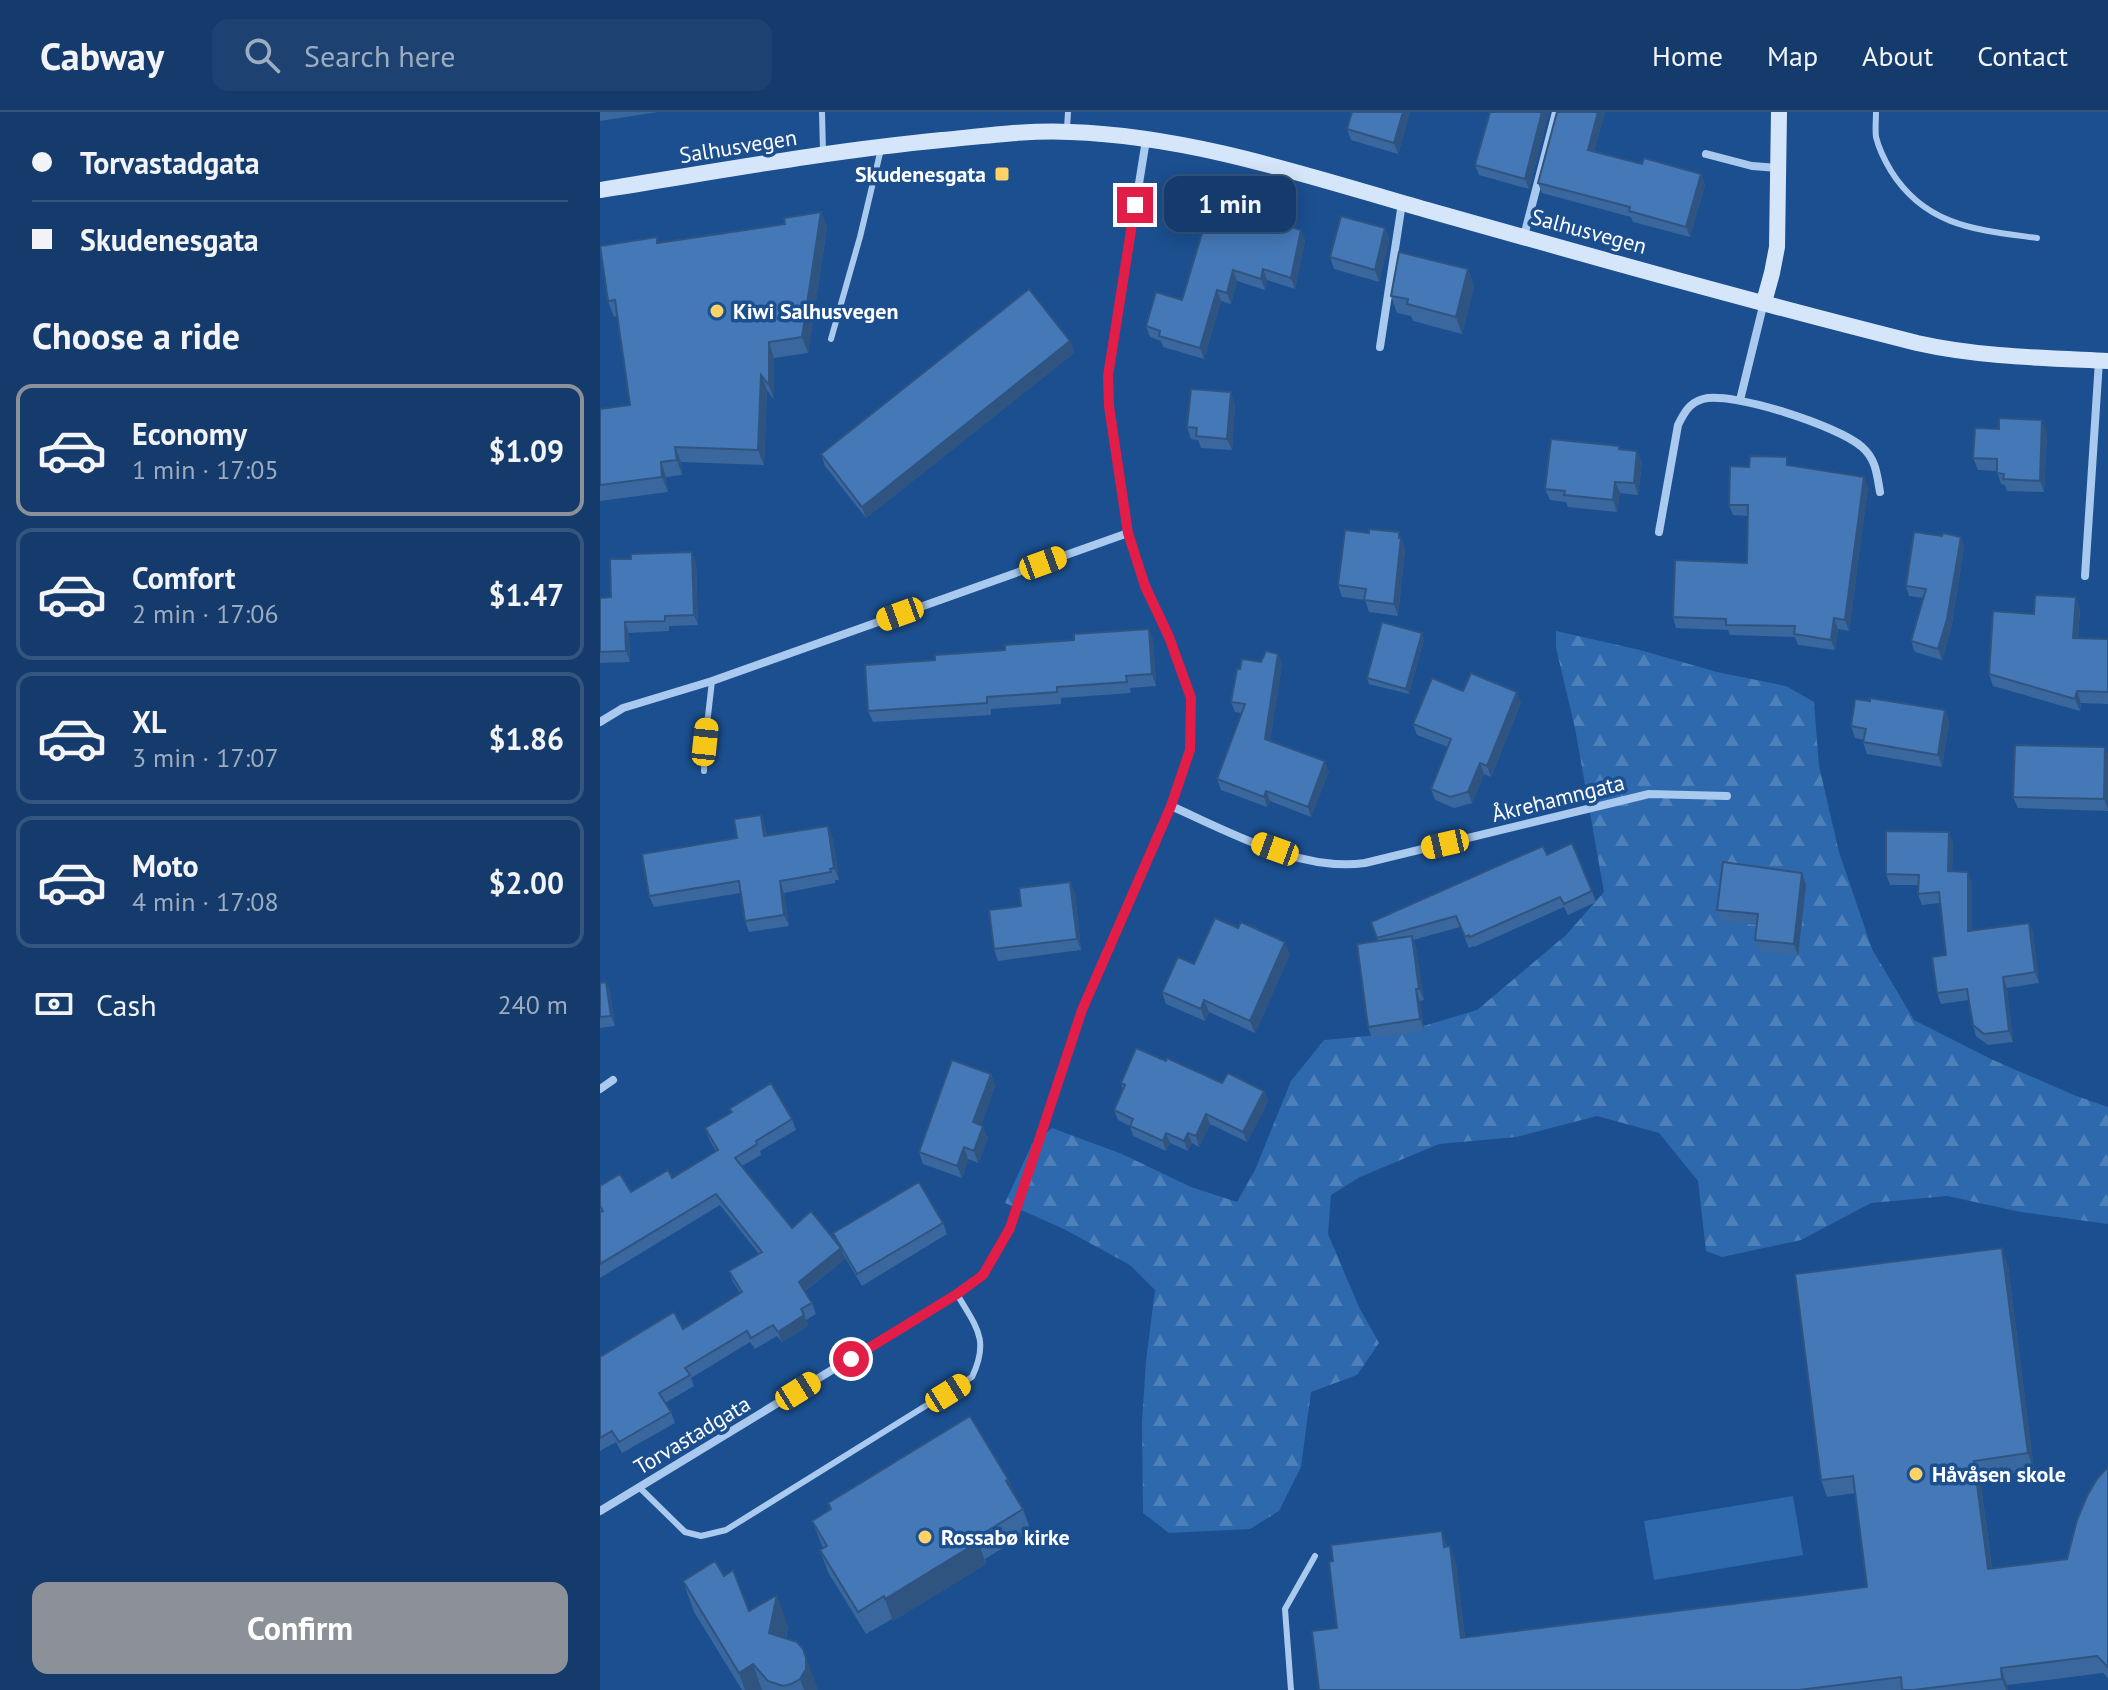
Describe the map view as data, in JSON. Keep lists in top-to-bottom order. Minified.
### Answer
{"streets":{"main road":["Salhusvegen"],"street":["Åkrehamngata","Torvastadgata"]},"crossings":[["Åkrehamngata","Torvastadgata"]],"places":{"transit":["Skudenesgata"],"other":["Kiwi Salhusvegen","Håvåsen skole","Rossabø kirke"]},"page":{"header":"Cabway","search":"Search here","nav":["Home","Map","About","Contact"],"banner":["Torvastadgata","Skudenesgata"],"bubble":"1 min","heading":"Choose a ride","list":[{"name":"Economy","note":"1 min · 17:05","value":"$1.09"},{"name":"Comfort","note":"2 min · 17:06","value":"$1.47"},{"name":"XL","note":"3 min · 17:07","value":"$1.86"},{"name":"Moto","note":"4 min · 17:08","value":"$2.00"}],"pay":["Cash","240 m"],"buttons":"Confirm"}}
